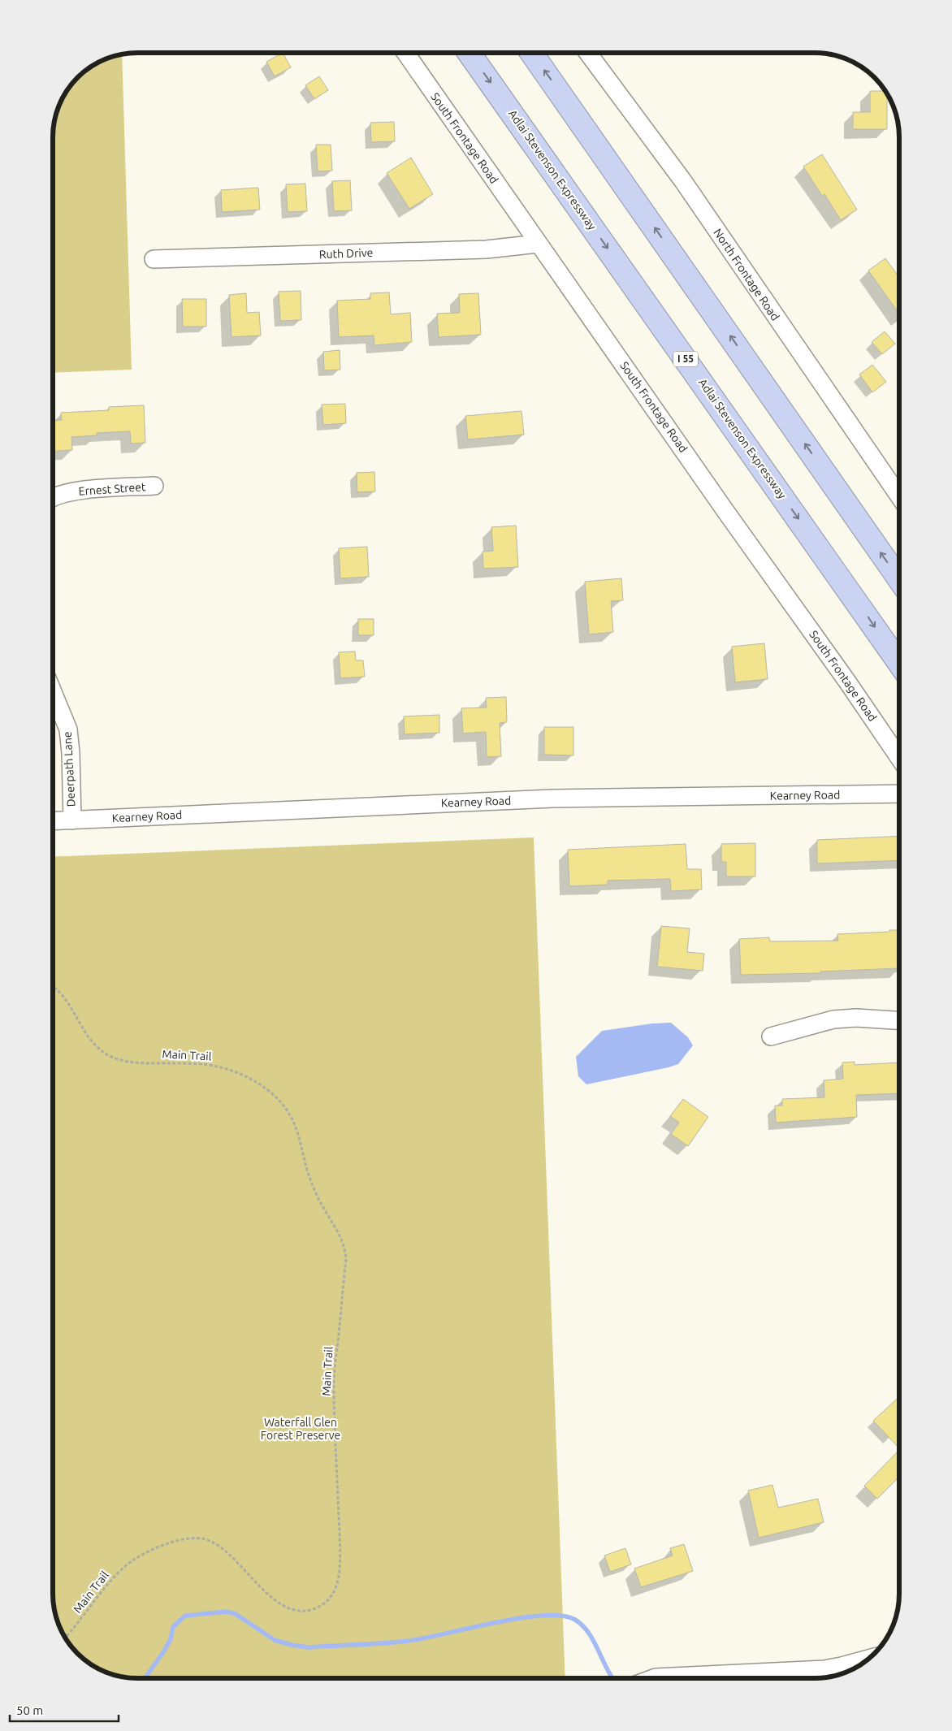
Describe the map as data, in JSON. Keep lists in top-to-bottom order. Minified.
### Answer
{"streets":{"highway":["Adlai Stevenson Expressway","I 55"],"street":["South Frontage Road","Ruth Drive","North Frontage Road","Ernest Street","Deerpath Lane","Kearney Road"],"path":["Main Trail"]},"crossings":[["South Frontage Road","Ruth Drive"],["Deerpath Lane","Kearney Road"]],"parks":["Waterfall Glen Forest Preserve"],"scale_bar":"50 m"}
